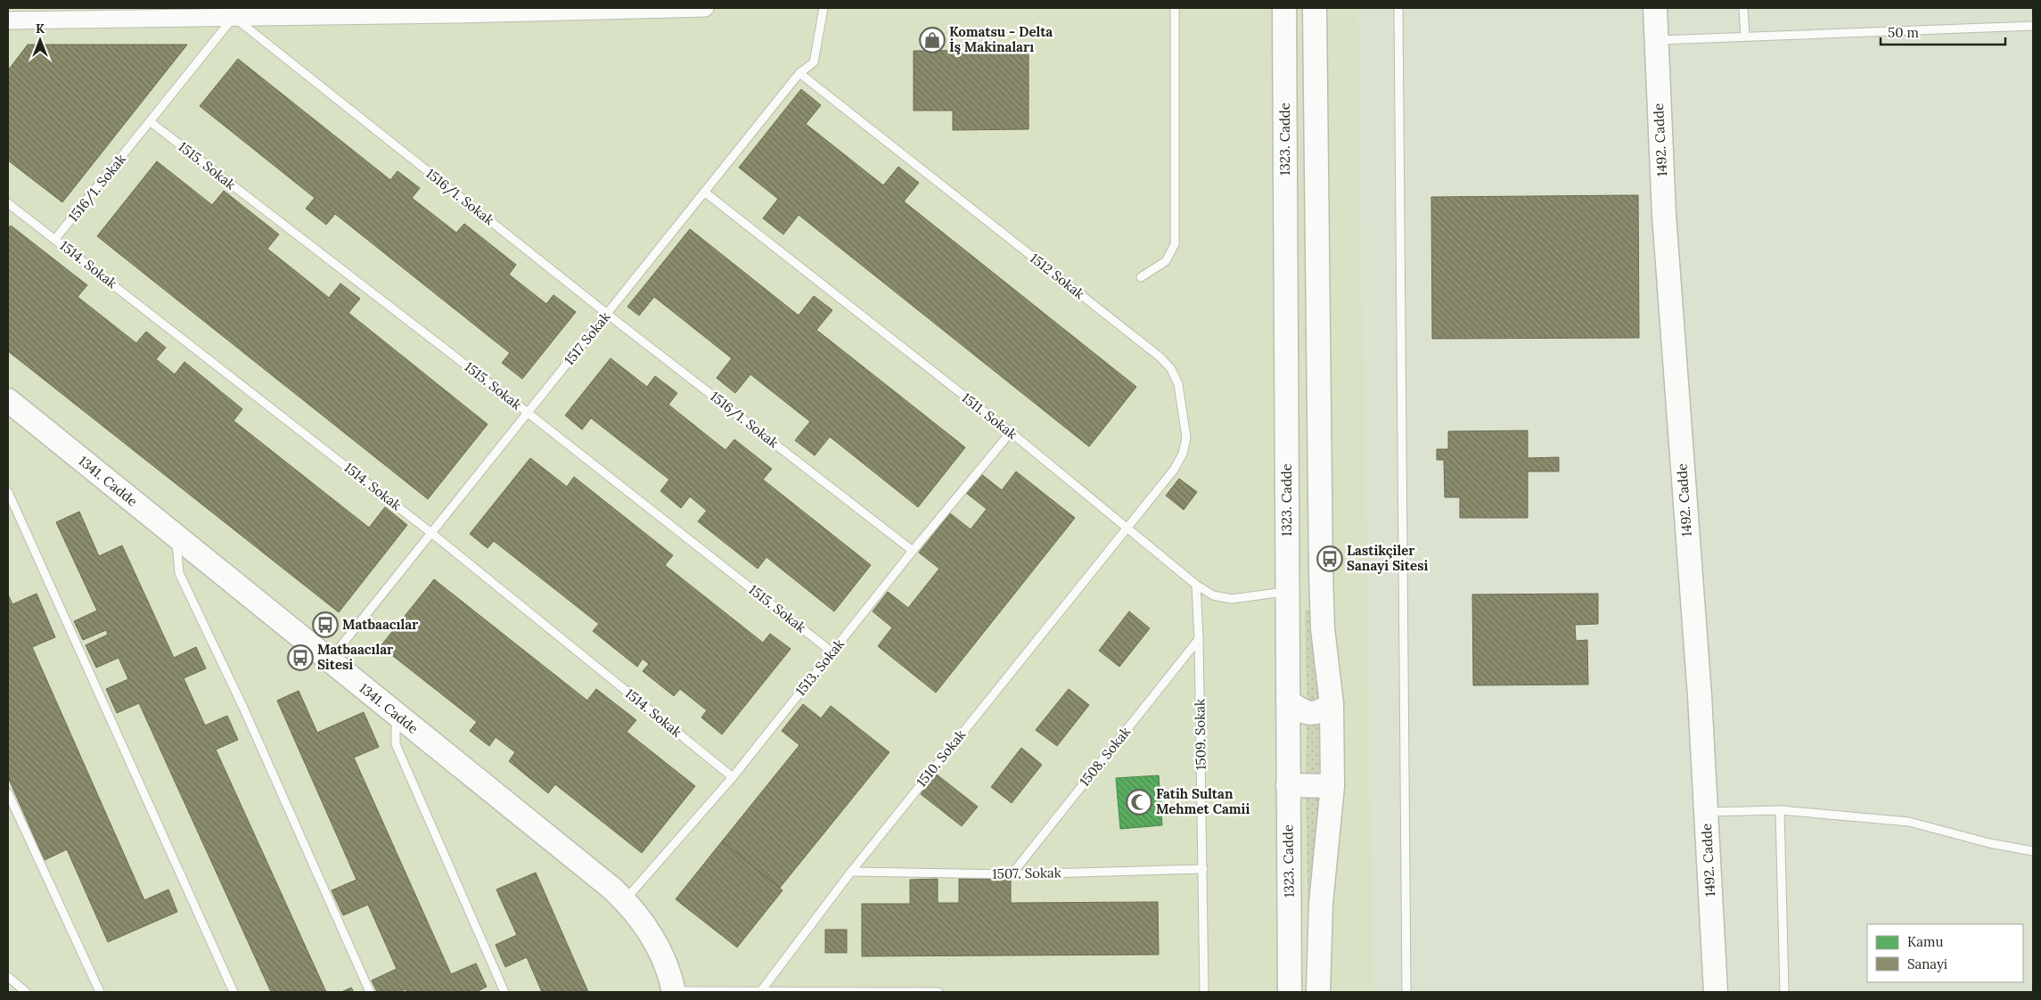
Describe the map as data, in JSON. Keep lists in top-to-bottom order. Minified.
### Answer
{"streets":{"main road":["1323. Cadde","1492. Cadde","1341. Cadde"],"lane":["1515. Sokak","1516/1. Sokak","1514. Sokak","1512 Sokak","1517 Sokak","1511. Sokak","1513. Sokak","1509. Sokak","1508. Sokak","1510. Sokak","1507. Sokak"]},"crossings":[["1323. Cadde","1511. Sokak"],["1515. Sokak","1516/1. Sokak"],["1515. Sokak","1517 Sokak"],["1515. Sokak","1513. Sokak"],["1516/1. Sokak","1514. Sokak"],["1516/1. Sokak","1517 Sokak"],["1516/1. Sokak","1513. Sokak"],["1514. Sokak","1517 Sokak"],["1514. Sokak","1513. Sokak"],["1512 Sokak","1517 Sokak"],["1512 Sokak","1511. Sokak"],["1512 Sokak","1510. Sokak"],["1517 Sokak","1511. Sokak"],["1517 Sokak","1341. Cadde"],["1511. Sokak","1513. Sokak"],["1511. Sokak","1509. Sokak"],["1511. Sokak","1510. Sokak"],["1341. Cadde","1513. Sokak"],["1509. Sokak","1508. Sokak"],["1509. Sokak","1507. Sokak"],["1508. Sokak","1507. Sokak"],["1510. Sokak","1507. Sokak"]],"places":{"shop":["Komatsu - Delta İş Makinaları"],"bus stop":["Lastikçiler Sanayi Sitesi","Matbaacılar","Matbaacılar Sitesi"],"mosque":["Fatih Sultan Mehmet Camii"]},"legend":["Kamu","Sanayi"],"scale_bar":"50 m","north":"top"}
